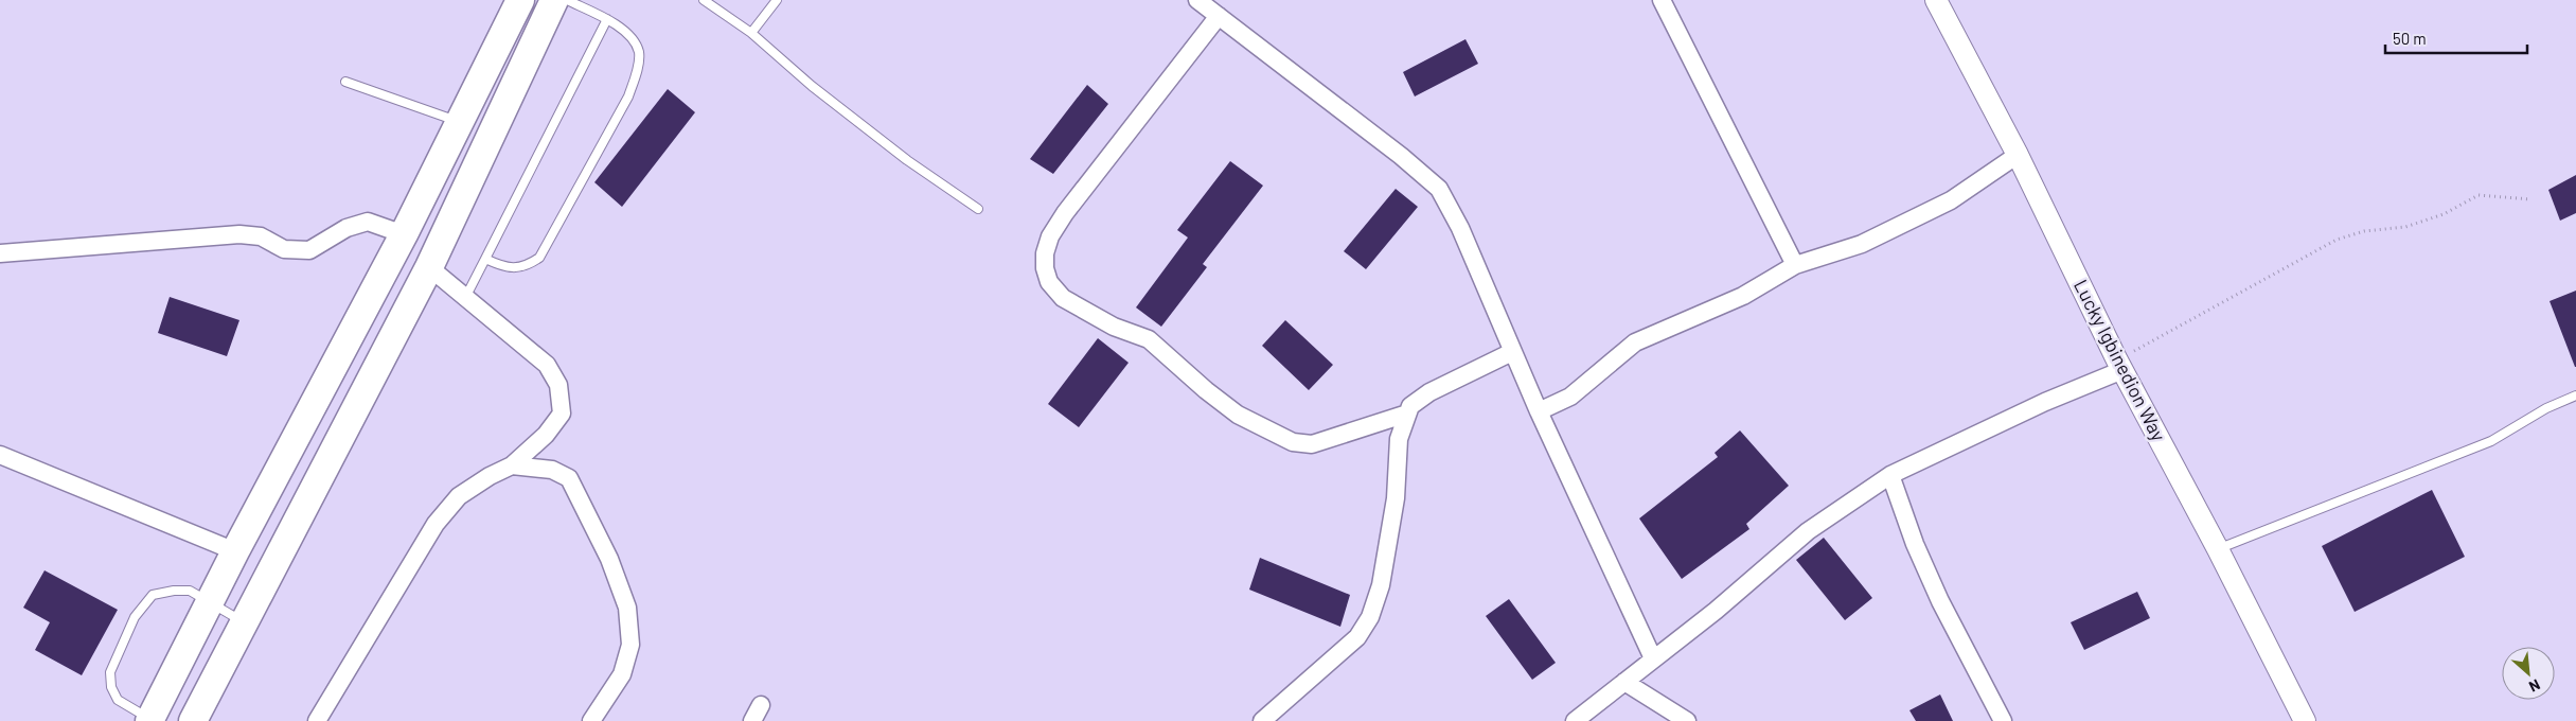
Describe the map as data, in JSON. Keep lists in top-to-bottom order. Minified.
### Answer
{"streets":{"street":["Lucky Igbinedion Way"]},"scale_bar":"50 m","north":"bottom right"}
